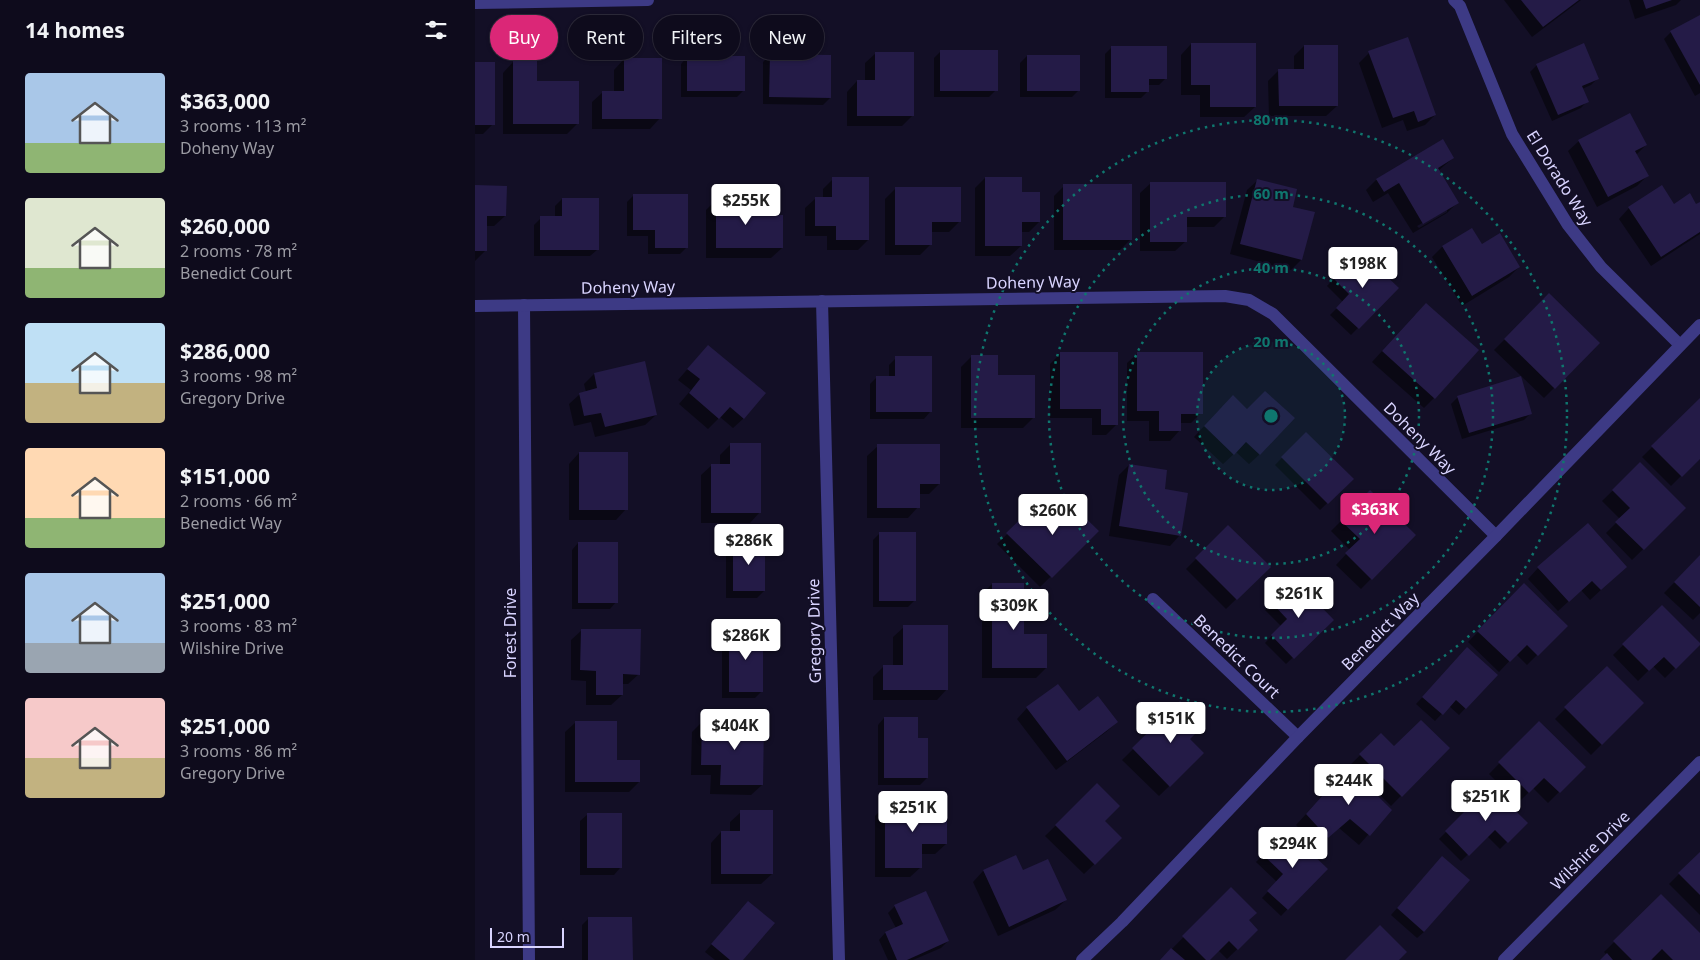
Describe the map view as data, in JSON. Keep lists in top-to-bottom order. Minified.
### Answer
{"streets":{"street":["El Dorado Way","Doheny Way","Gregory Drive","Benedict Way","Forest Drive","Benedict Court","Wilshire Drive"]},"crossings":[["El Dorado Way","Benedict Way"],["Doheny Way","Gregory Drive"],["Doheny Way","Benedict Way"],["Doheny Way","Forest Drive"],["Benedict Way","Benedict Court"]],"scale_bar":"20 m","page":{"heading":"14 homes","chip":["Buy","Rent","Filters","New"],"list":[{"name":"$363,000","note":"3 rooms · 113 m² · Doheny Way"},{"name":"$260,000","note":"2 rooms · 78 m² · Benedict Court"},{"name":"$286,000","note":"3 rooms · 98 m² · Gregory Drive"},{"name":"$151,000","note":"2 rooms · 66 m² · Benedict Way"},{"name":"$251,000","note":"3 rooms · 83 m² · Wilshire Drive"},{"name":"$251,000","note":"3 rooms · 86 m² · Gregory Drive"}],"price":["$255K","$198K","$363K","$260K","$286K","$261K","$309K","$286K","$151K","$404K","$244K","$251K","$251K","$294K"],"scale":"20 m"},"rings":["80 m","60 m","40 m","20 m"]}
